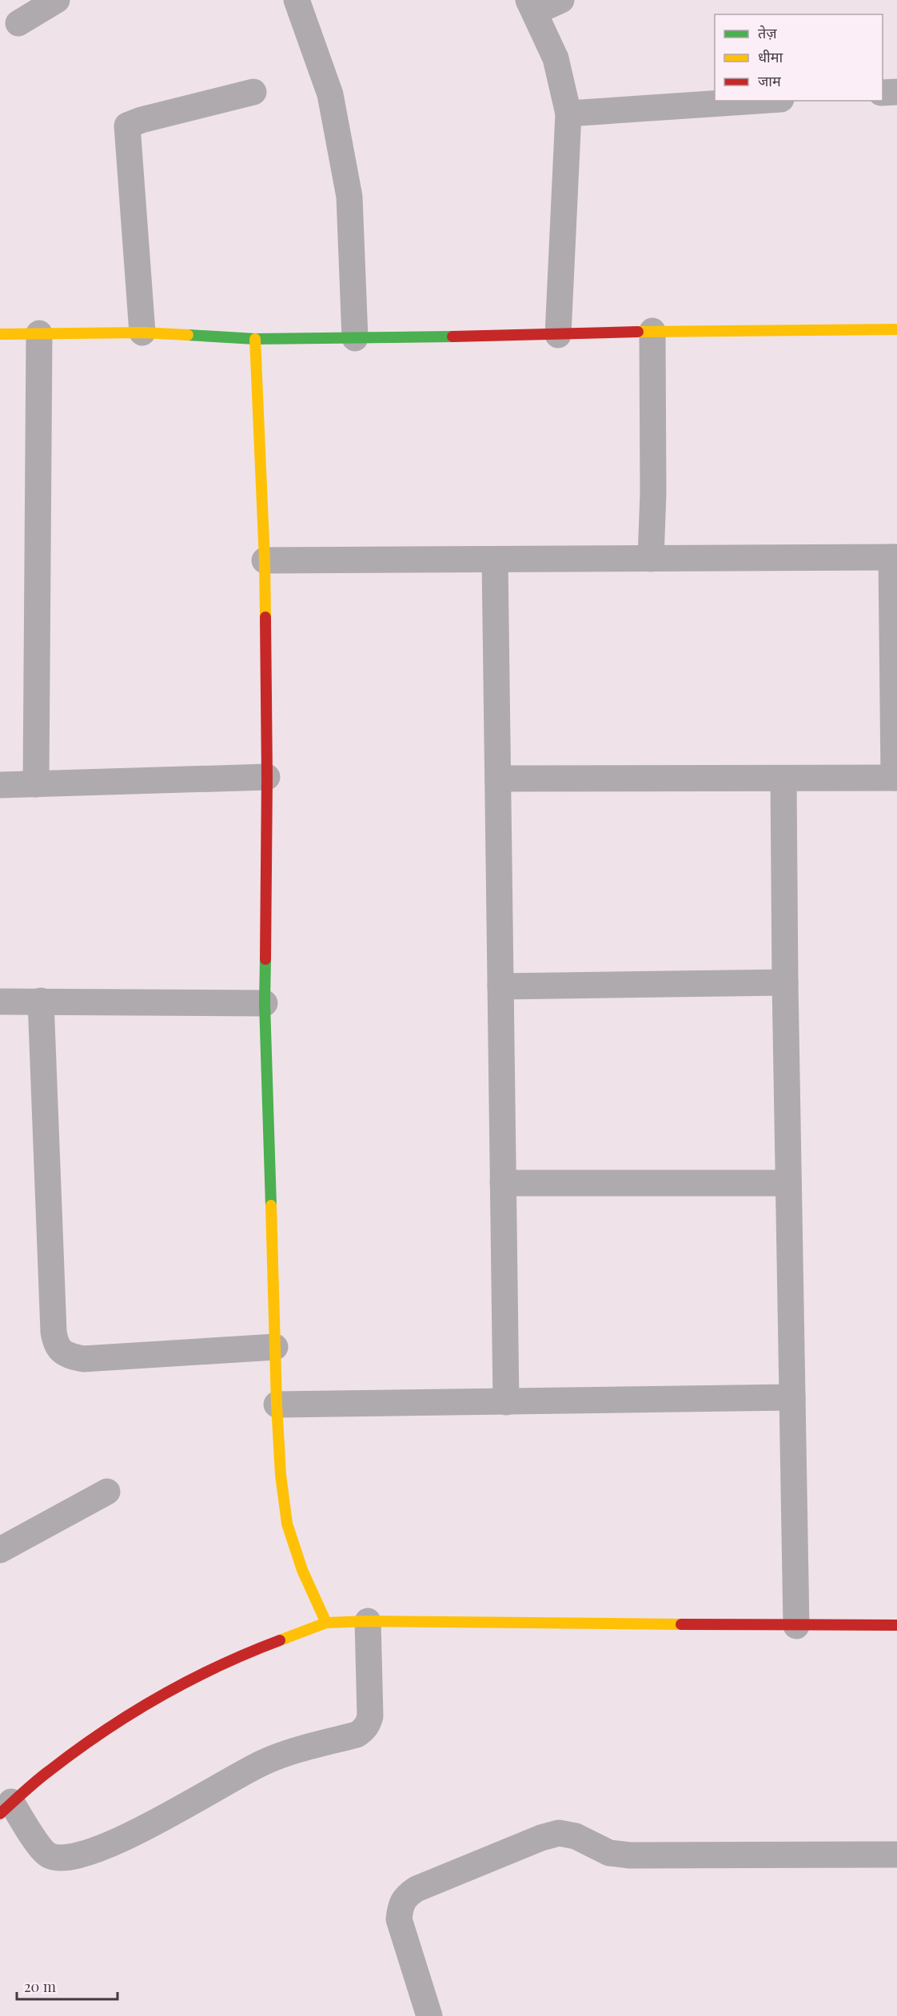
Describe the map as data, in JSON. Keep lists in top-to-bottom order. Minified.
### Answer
{"legend":["तेज़","धीमा","जाम"],"scale_bar":"20 m"}
